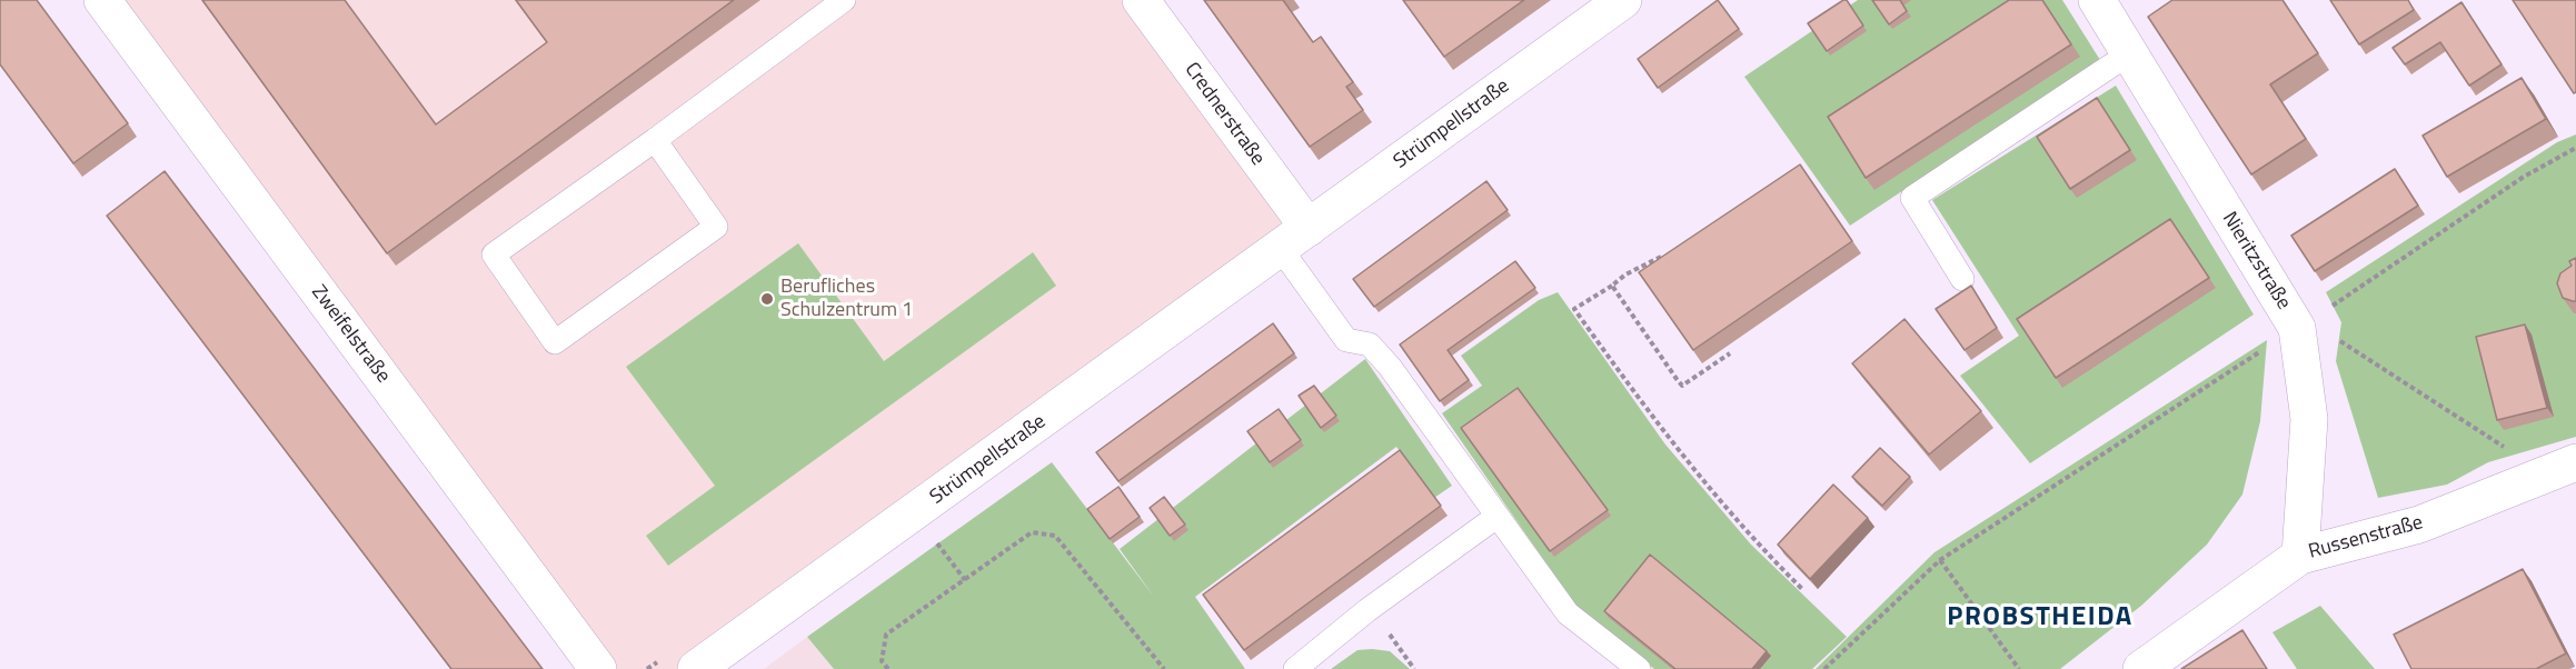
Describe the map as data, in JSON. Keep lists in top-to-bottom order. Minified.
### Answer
{"streets":{"street":["Crednerstraße","Strümpellstraße","Nieritzstraße","Zweifelstraße","Russenstraße"]},"crossings":[["Crednerstraße","Strümpellstraße"],["Nieritzstraße","Russenstraße"]],"districts":["PROBSTHEIDA"],"places":["Berufliches Schulzentrum 1"]}
